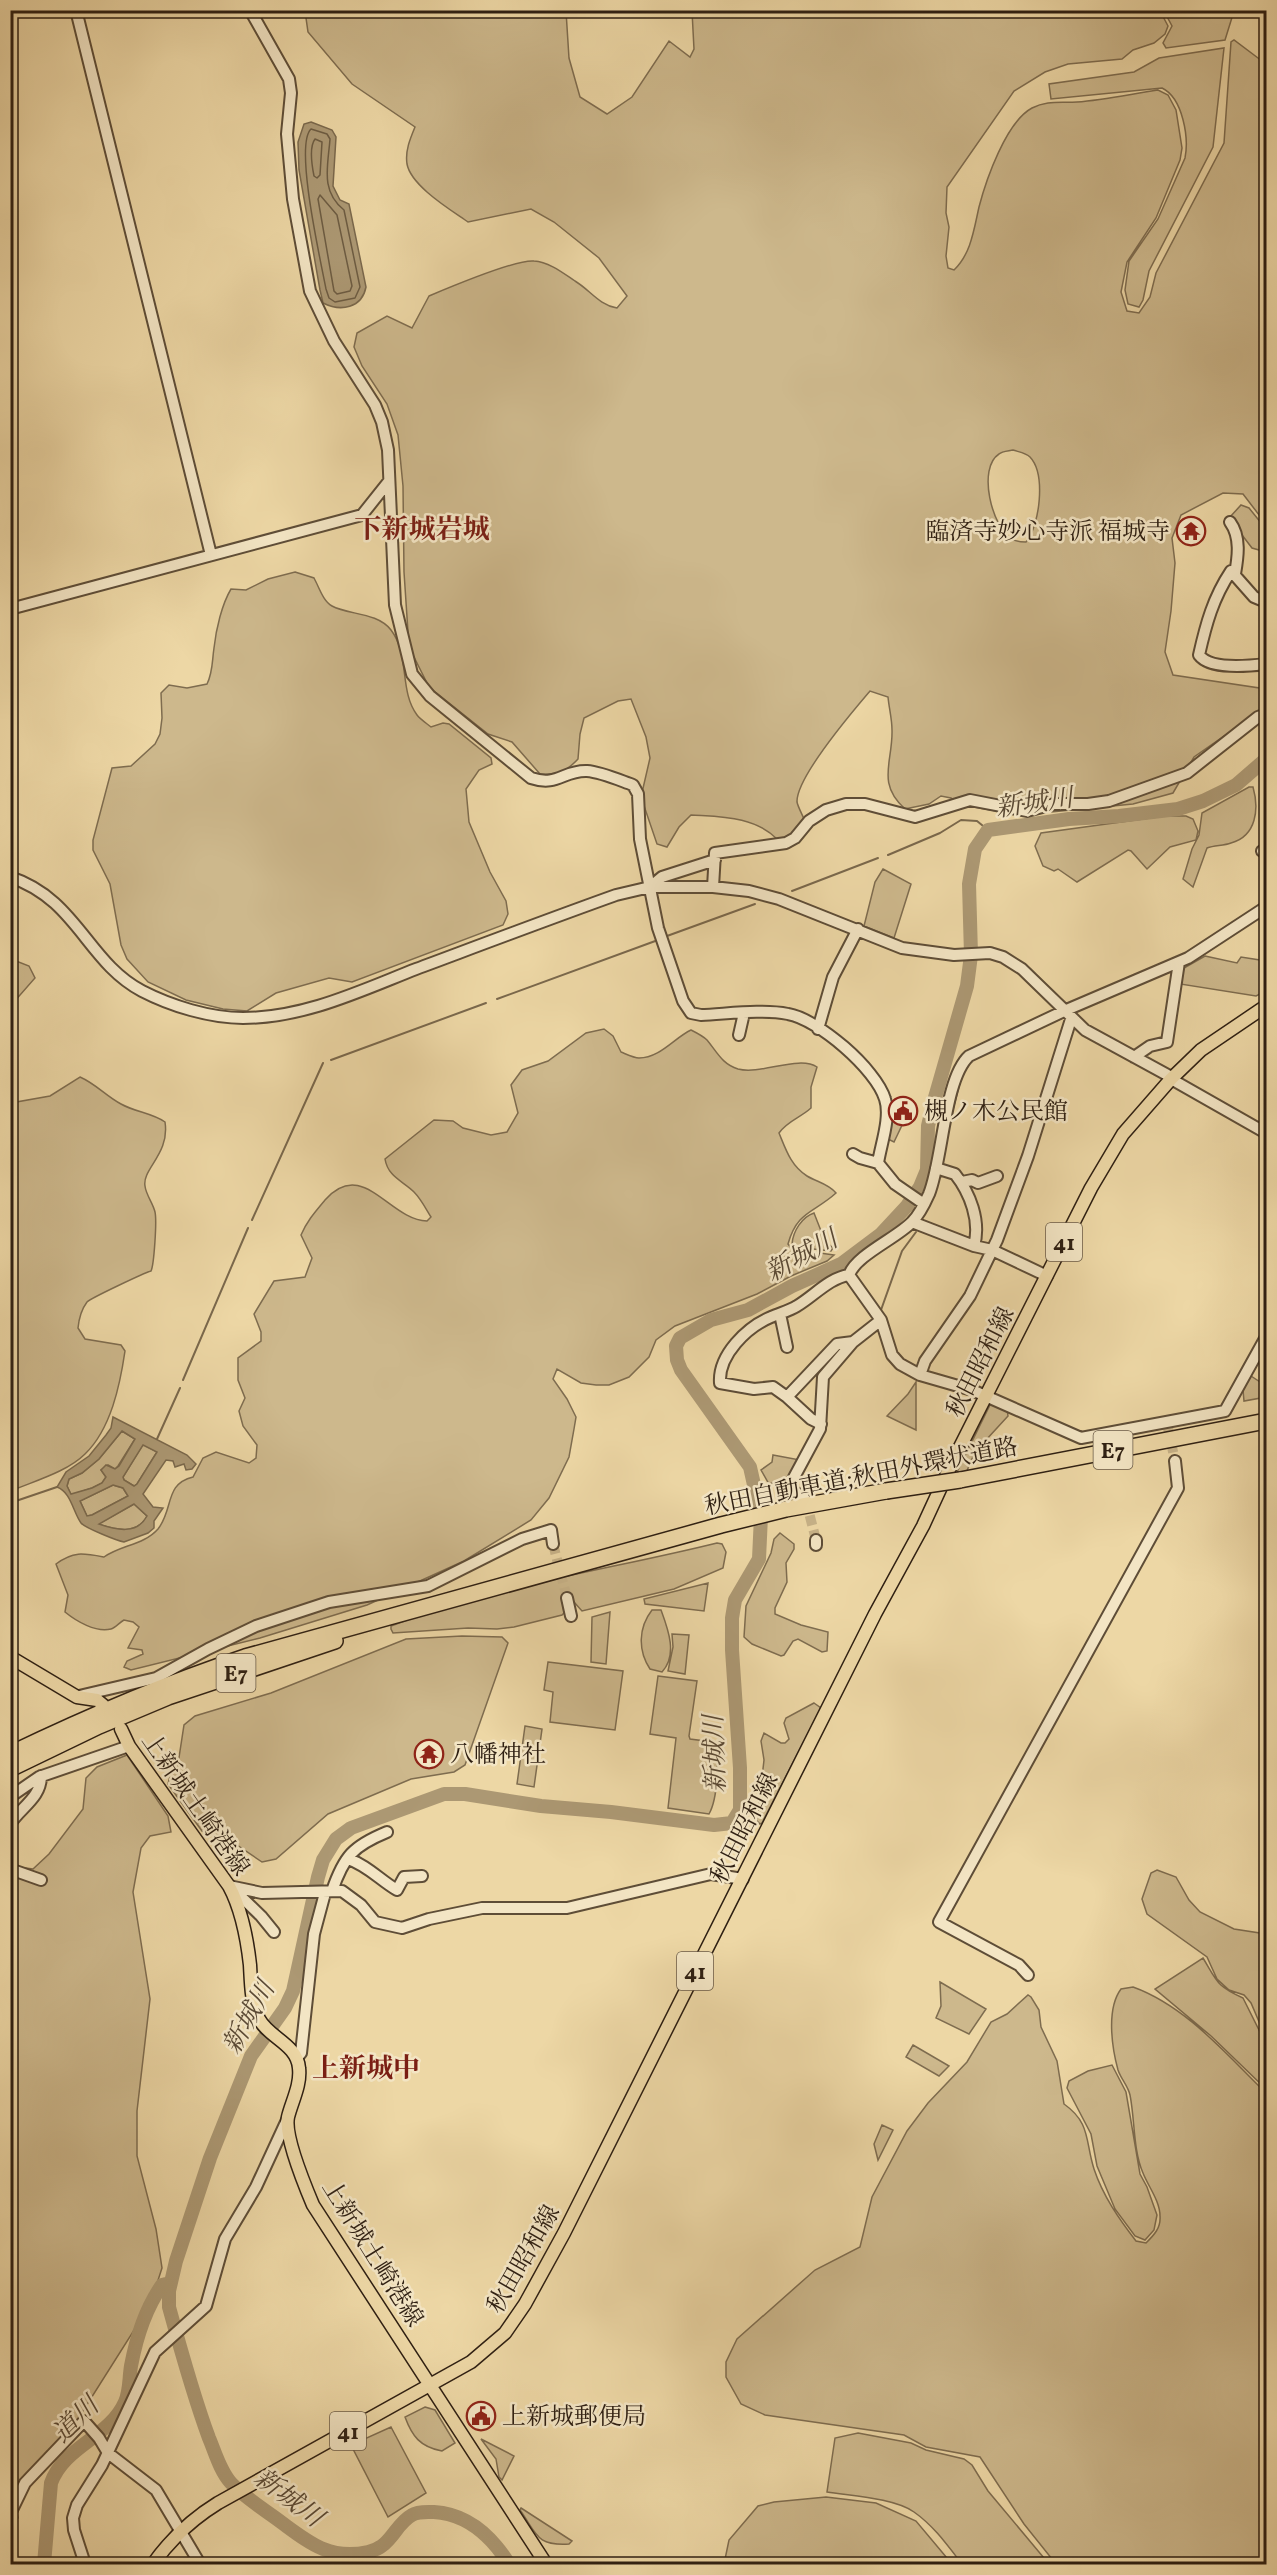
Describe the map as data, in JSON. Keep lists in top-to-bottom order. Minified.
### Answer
{"streets":{"highway":["E7","秋田自動車道;秋田外環状道路"],"main road":["41","秋田昭和線","上新城土崎港線"]},"crossings":[["秋田昭和線","上新城土崎港線"]],"districts":["下新城岩城","上新城中"],"water":["新城川","道川"],"places":{"temple":["臨済寺妙心寺派 福城寺","八幡神社"],"public building":["槻ノ木公民館","上新城郵便局"]}}
